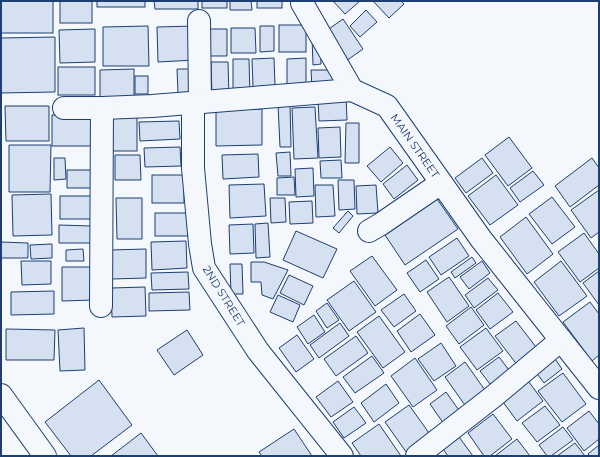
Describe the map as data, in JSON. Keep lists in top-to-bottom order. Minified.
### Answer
{"streets":{"street":["MAIN STREET","2ND STREET"]},"crossings":[["MAIN STREET","2ND STREET"]]}
